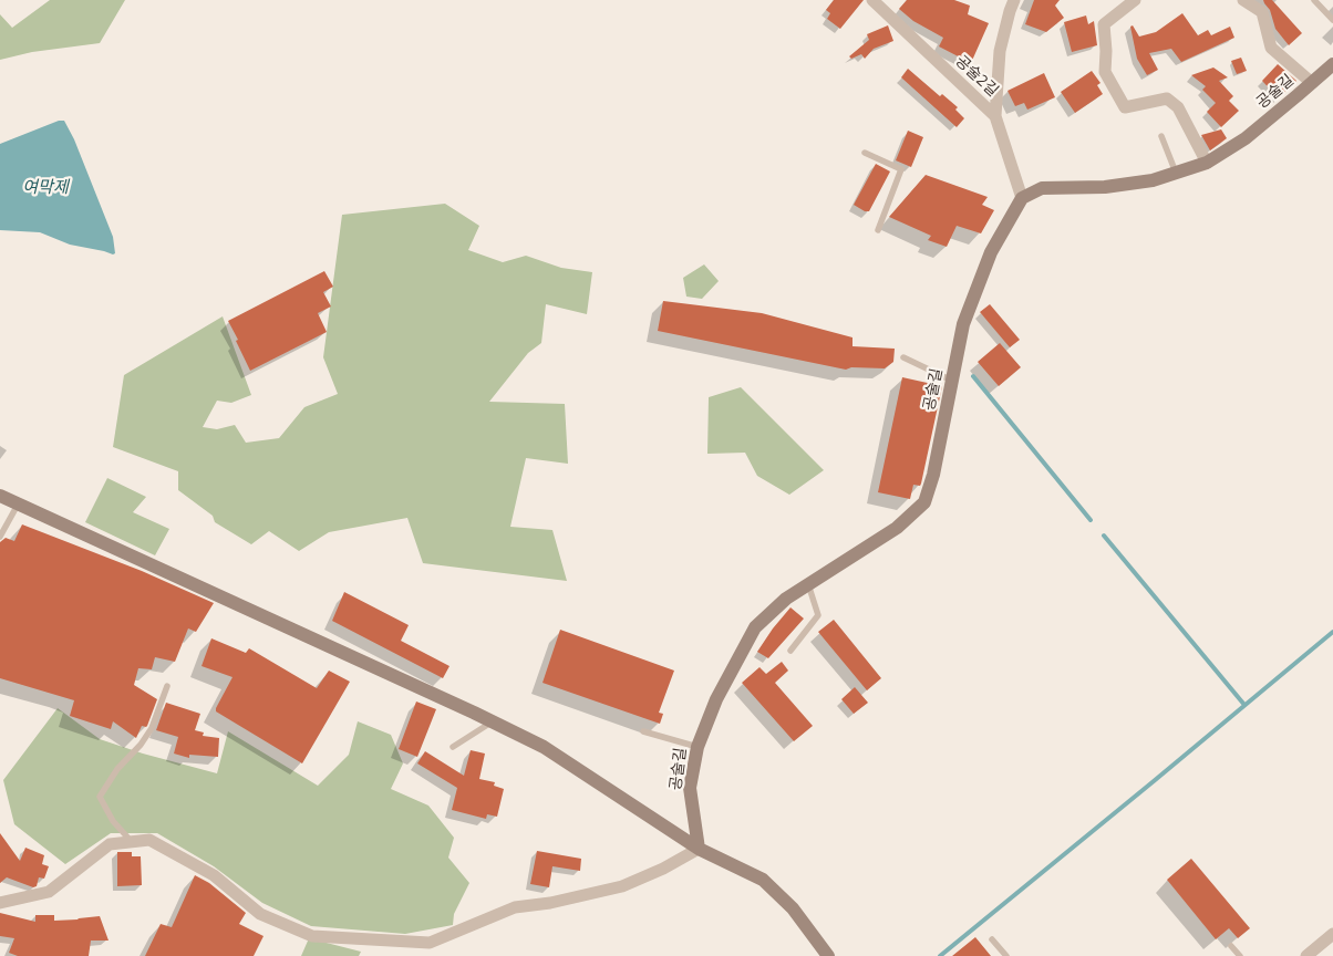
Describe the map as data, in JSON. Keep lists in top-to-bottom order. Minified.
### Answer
{"streets":{"street":["공술2길","공술길"]},"crossings":[["공술2길","공술길"]],"water":["여막제"]}
